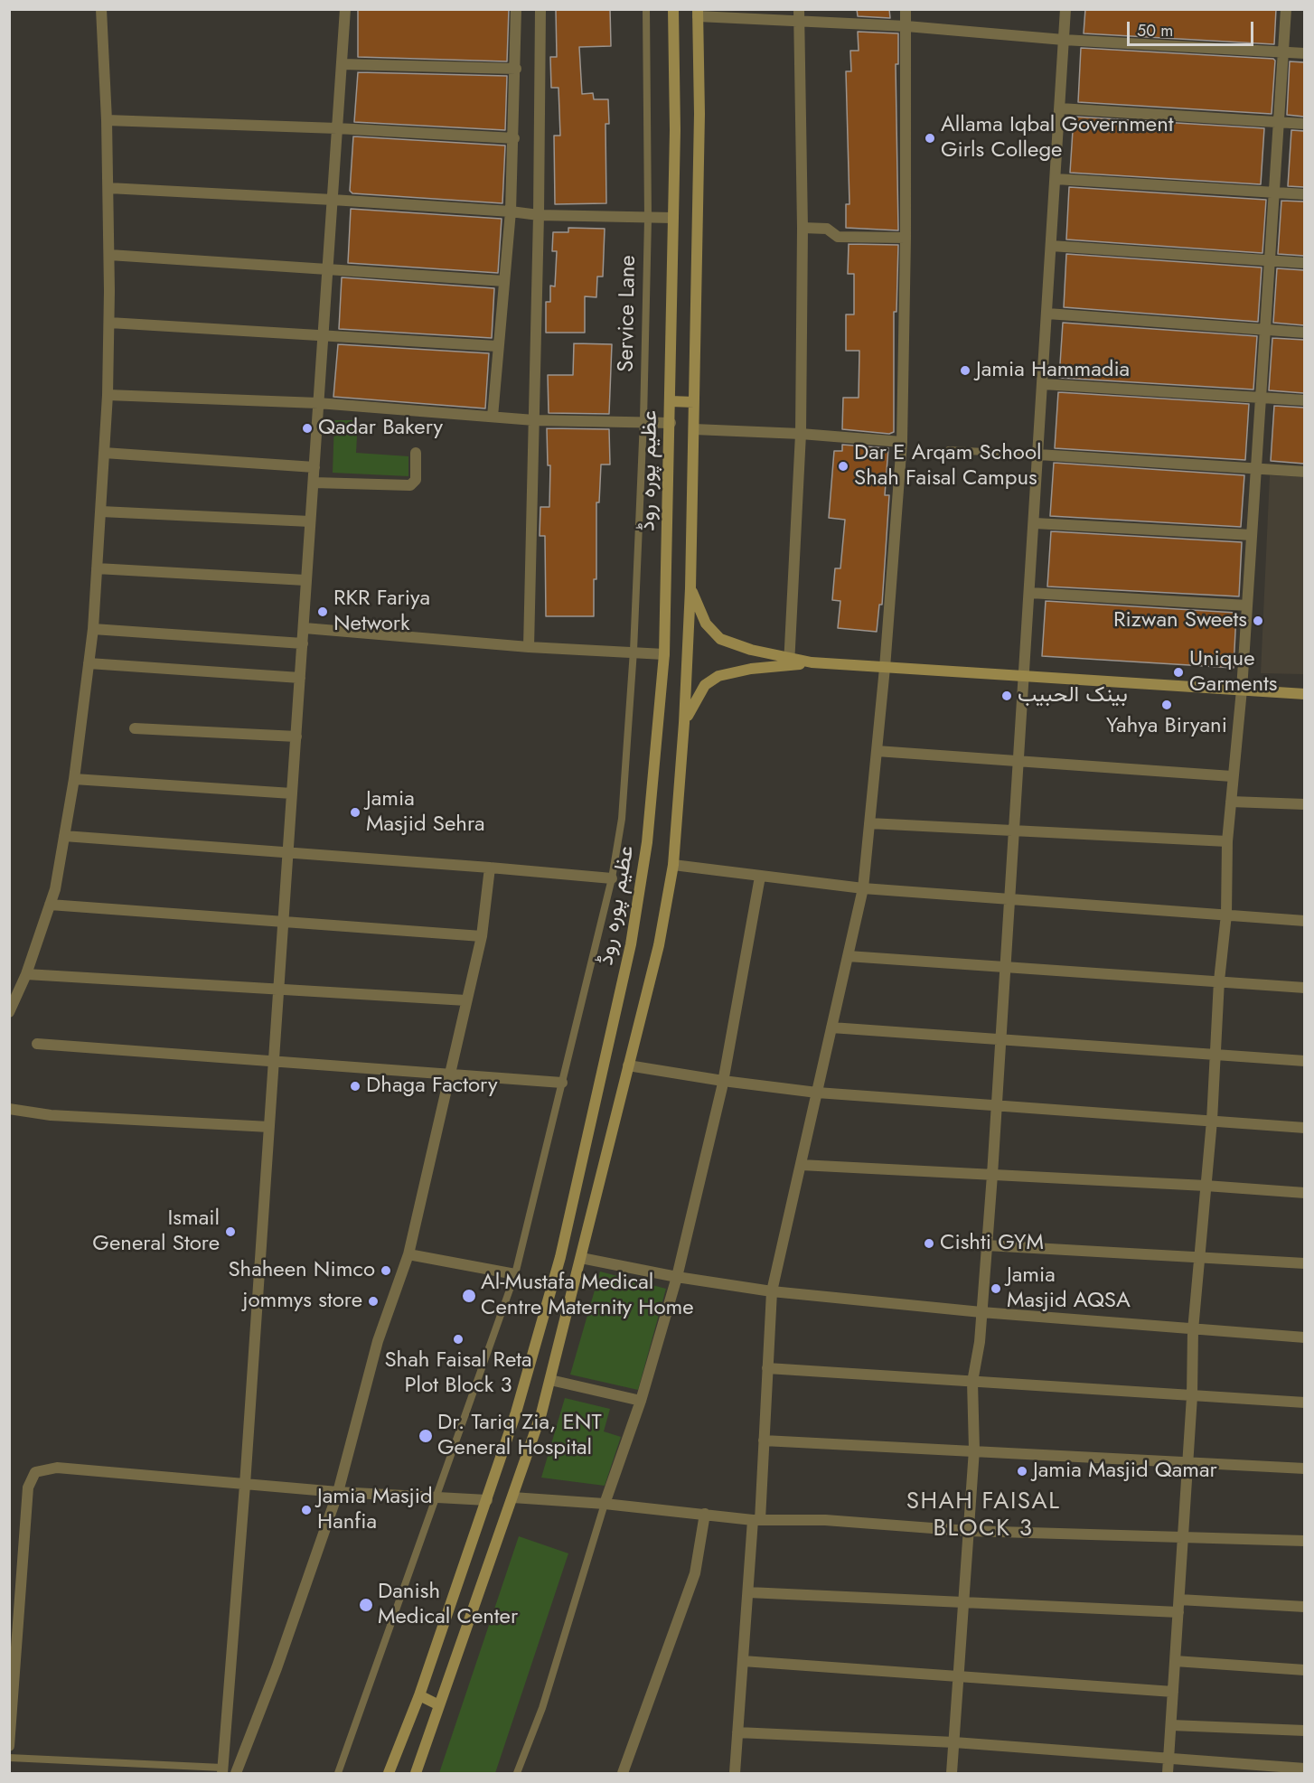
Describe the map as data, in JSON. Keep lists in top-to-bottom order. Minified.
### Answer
{"streets":{"main road":["عظیم پورہ روڈ"],"lane":["Service Lane"]},"districts":["SHAH FAISAL BLOCK 3"],"places":["Allama Iqbal Government Girls College","Jamia Hammadia","Qadar Bakery","Dar E Arqam School Shah Faisal Campus","RKR Fariya Network","Rizwan Sweets","Unique Garments","بينک الحبيب","Yahya Biryani","Jamia Masjid Sehra","Dhaga Factory","Ismail General Store","Cishti GYM","Shaheen Nimco","Jamia Masjid AQSA","Al-Mustafa Medical Centre Maternity Home","jommys store","Shah Faisal Reta Plot Block 3","Dr. Tariq Zia, ENT General Hospital","Jamia Masjid Qamar","Jamia Masjid Hanfia","Danish Medical Center"],"scale_bar":"50 m"}
